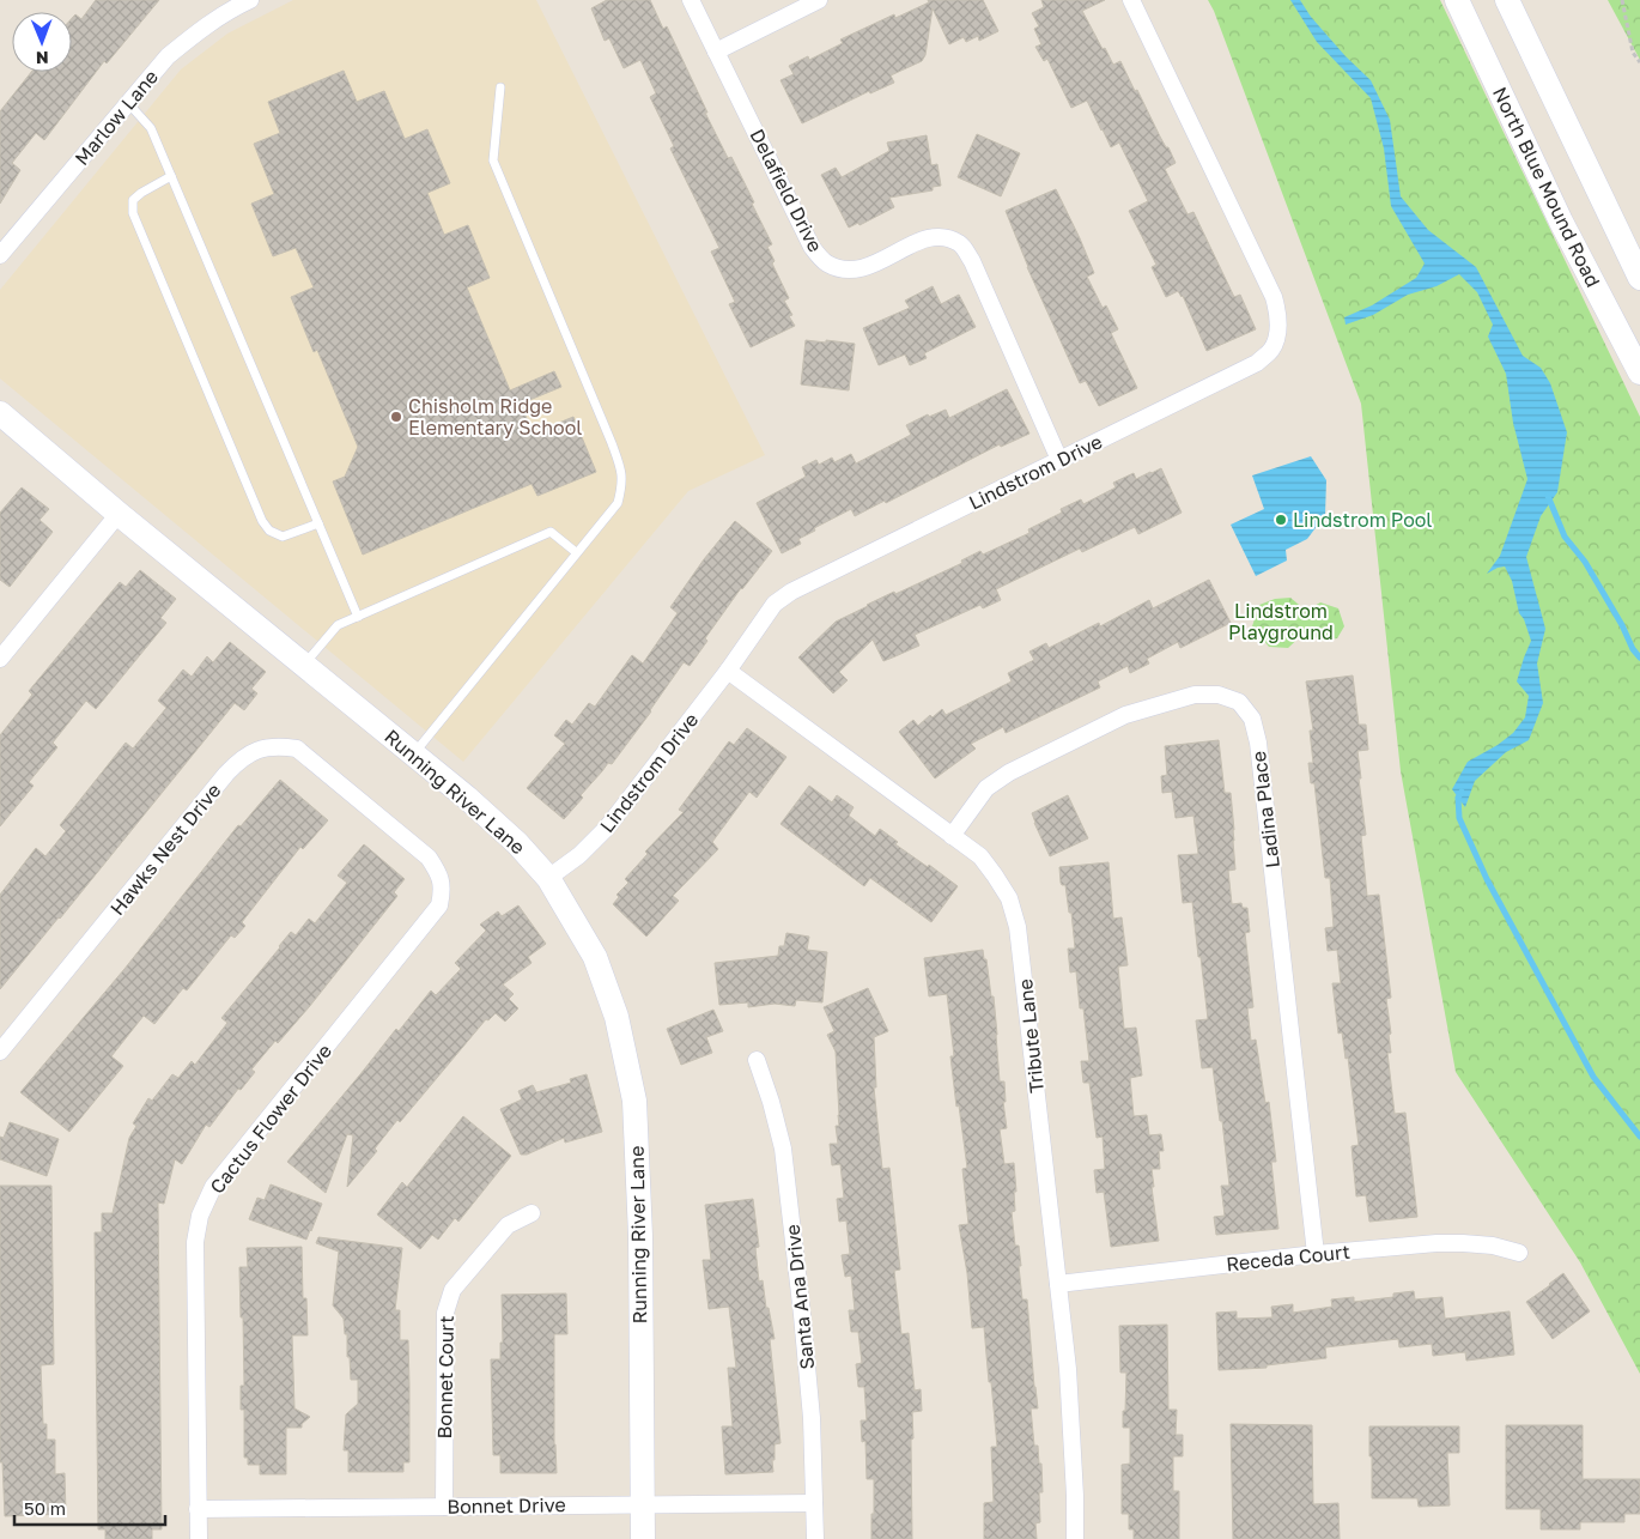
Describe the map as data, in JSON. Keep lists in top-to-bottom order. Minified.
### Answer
{"streets":{"street":["Marlow Lane","North Blue Mound Road","Delafield Drive","Lindstrom Drive","Running River Lane","Ladina Place","Hawks Nest Drive","Tribute Lane","Cactus Flower Drive","Receda Court","Santa Ana Drive","Bonnet Court","Bonnet Drive"]},"crossings":[["Delafield Drive","Lindstrom Drive"],["Lindstrom Drive","Running River Lane"],["Lindstrom Drive","Tribute Lane"],["Running River Lane","Bonnet Drive"],["Ladina Place","Tribute Lane"],["Ladina Place","Receda Court"],["Hawks Nest Drive","Cactus Flower Drive"],["Tribute Lane","Receda Court"],["Cactus Flower Drive","Bonnet Drive"],["Santa Ana Drive","Bonnet Drive"],["Bonnet Court","Bonnet Drive"]],"parks":["Lindstrom Playground"],"places":["Chisholm Ridge Elementary School","Lindstrom Pool"],"scale_bar":"50 m","north":"bottom"}
